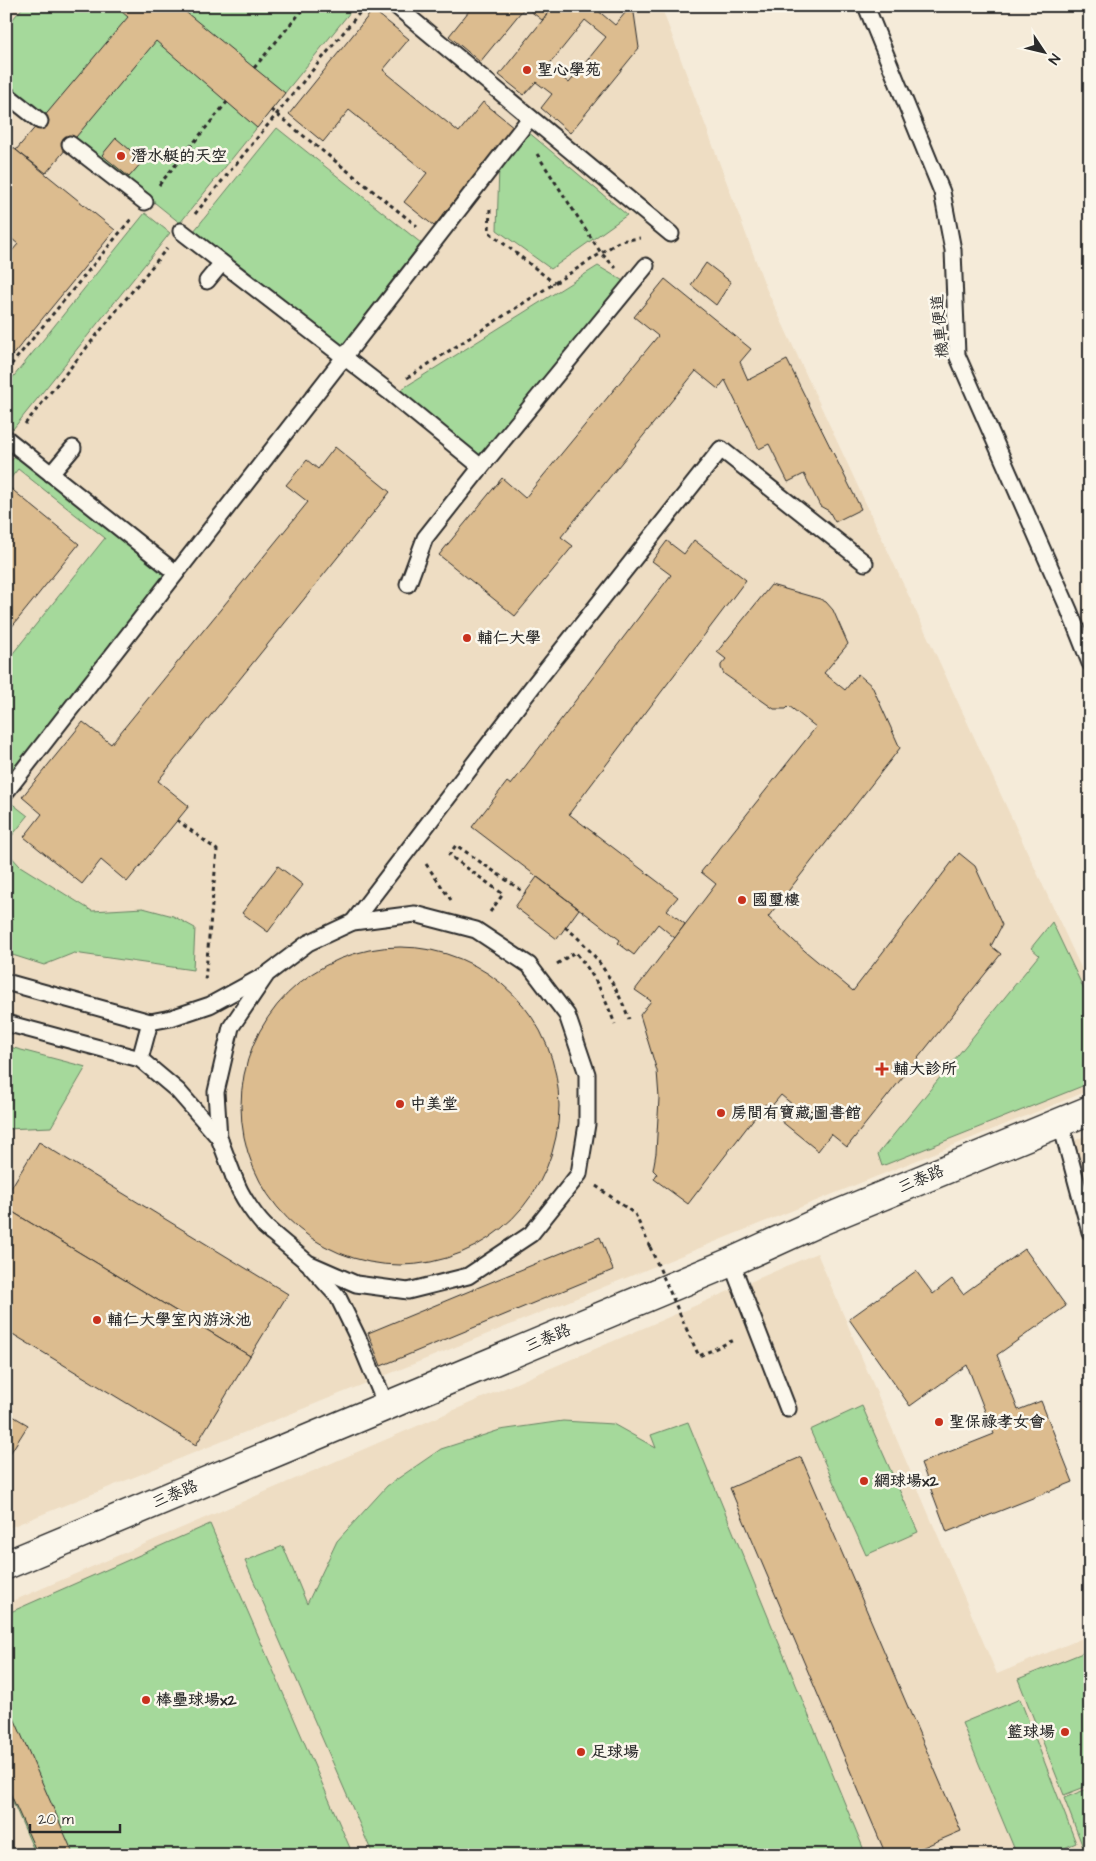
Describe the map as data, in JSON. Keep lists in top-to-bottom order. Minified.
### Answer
{"streets":{"street":["三泰路"],"lane":["機車便道"]},"places":{"other":["聖心學苑","潛水艇的天空","輔仁大學","國璽樓","中美堂","房間有寶藏;圖書館","輔仁大學室內游泳池","聖保祿孝女會","網球場x2","棒壘球場x2","籃球場","足球場"],"health":["輔大診所"]},"scale_bar":"20 m","north":"bottom right"}
